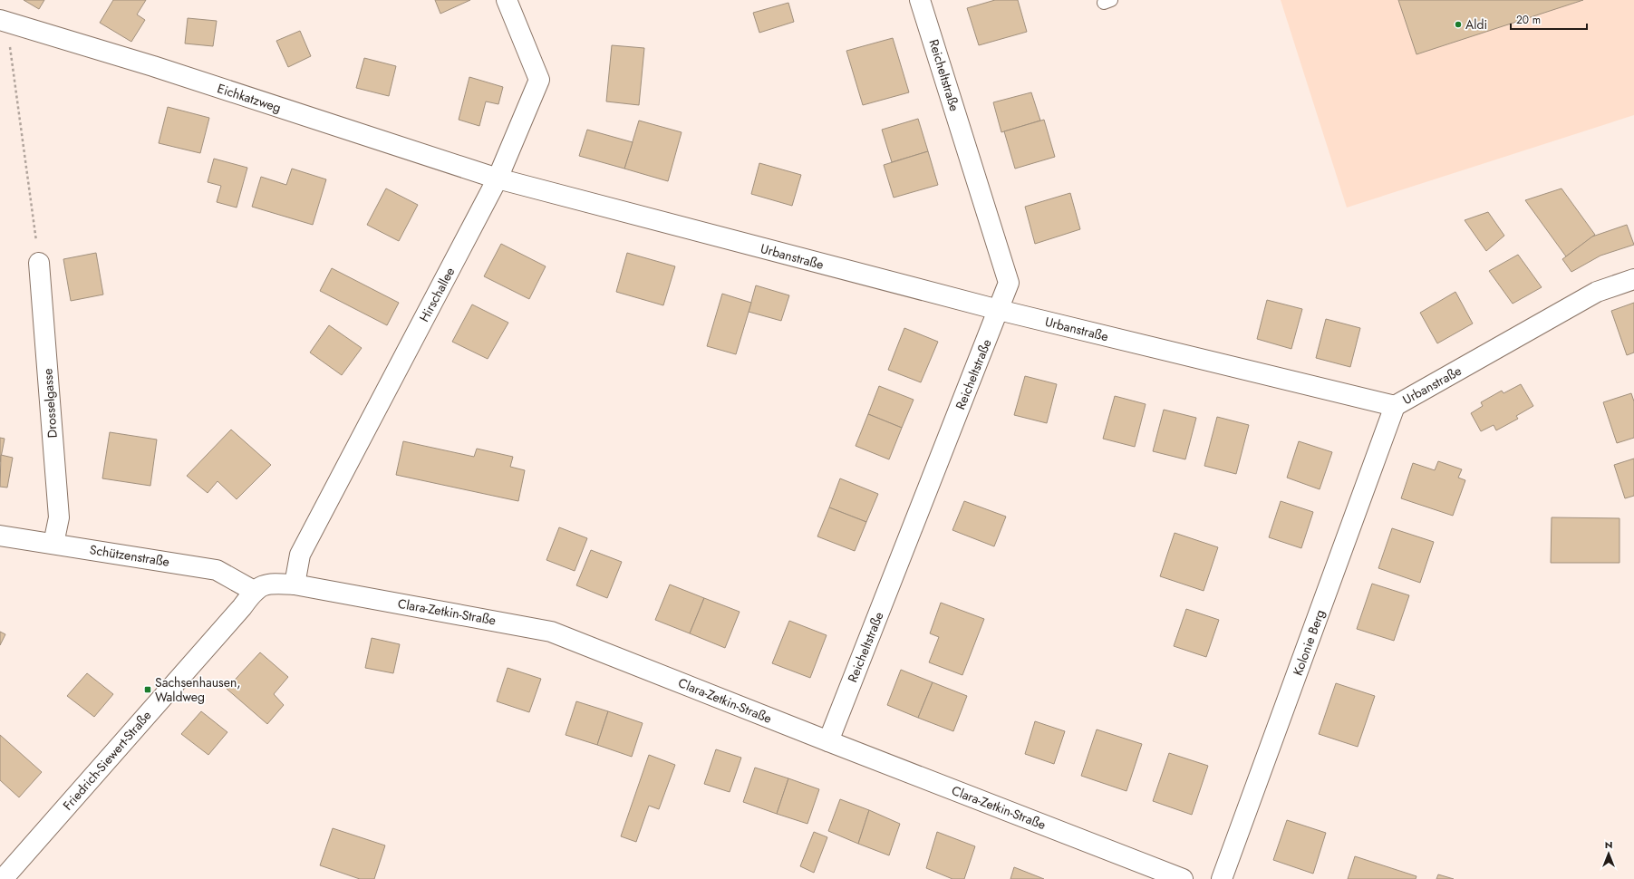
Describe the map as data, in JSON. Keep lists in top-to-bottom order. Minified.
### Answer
{"streets":{"street":["Reicheltstraße","Eichkatzweg","Urbanstraße","Hirschallee","Drosselgasse","Schützenstraße","Clara-Zetkin-Straße","Kolonie Berg","Friedrich-Siewert-Straße"]},"crossings":[["Reicheltstraße","Urbanstraße"],["Reicheltstraße","Clara-Zetkin-Straße"],["Eichkatzweg","Urbanstraße"],["Eichkatzweg","Hirschallee"],["Urbanstraße","Hirschallee"],["Urbanstraße","Kolonie Berg"],["Hirschallee","Clara-Zetkin-Straße"],["Drosselgasse","Schützenstraße"],["Schützenstraße","Clara-Zetkin-Straße"],["Schützenstraße","Friedrich-Siewert-Straße"],["Clara-Zetkin-Straße","Friedrich-Siewert-Straße"]],"places":{"other":["Aldi"],"transit":["Sachsenhausen, Waldweg"]},"scale_bar":"20 m","north":"top"}
